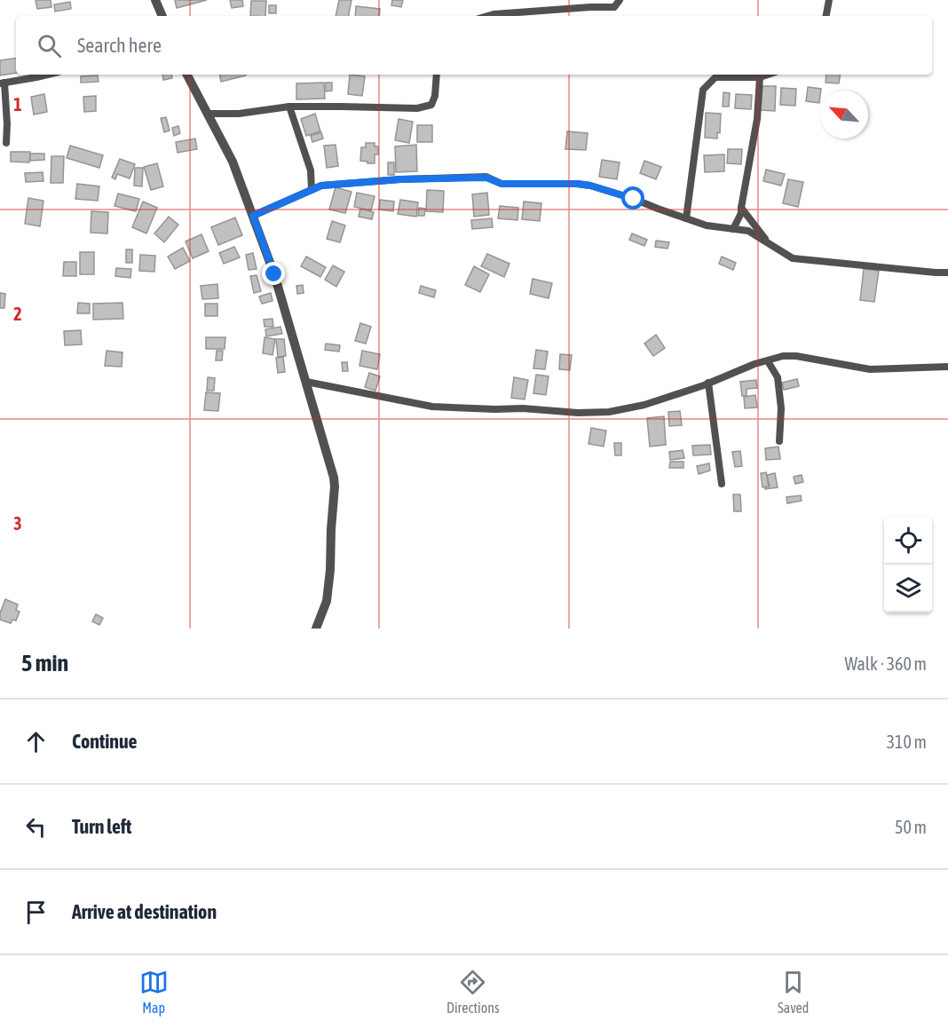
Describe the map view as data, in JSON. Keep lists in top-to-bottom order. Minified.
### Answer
{"north":"top left","page":{"search":"Search here","heading":["5 min","Walk · 360 m"],"list":[["Continue","310 m"],["Turn left","50 m"],"Arrive at destination"],"nav":["Map","Directions","Saved"]},"grid":{"rows":["1","2","3"]}}
